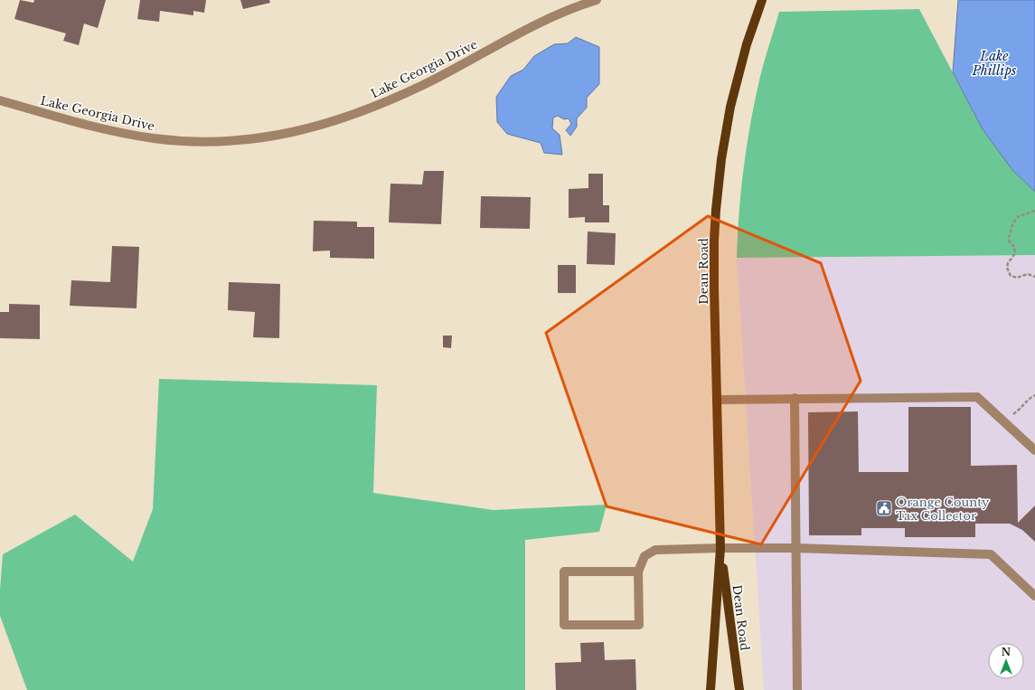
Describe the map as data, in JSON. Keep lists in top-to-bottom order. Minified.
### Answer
{"streets":{"main road":["Dean Road"],"street":["Lake Georgia Drive"]},"water":["Lake Phillips"],"places":{"public building":["Orange County Tax Collector"]},"north":"top"}
